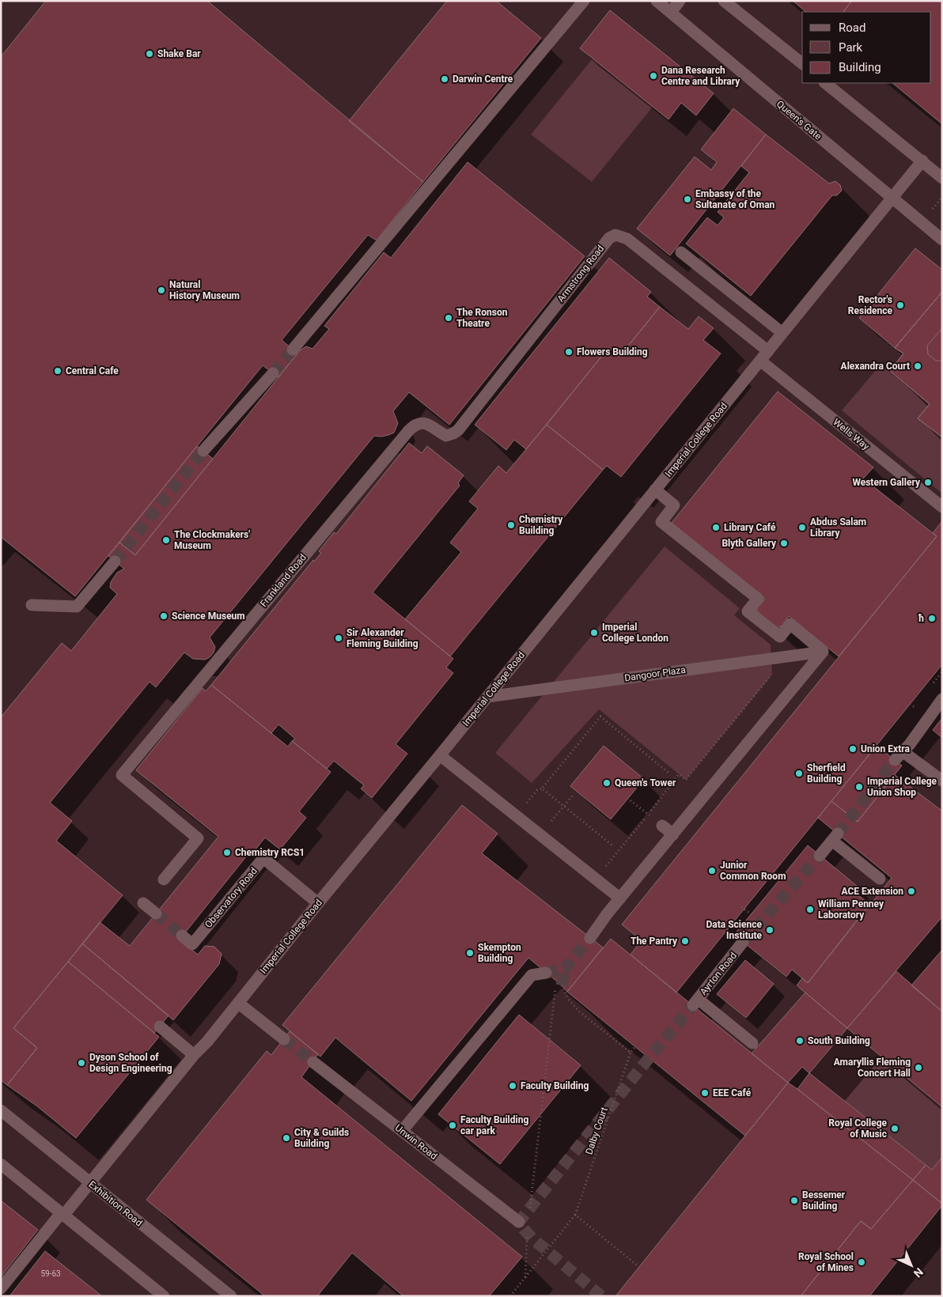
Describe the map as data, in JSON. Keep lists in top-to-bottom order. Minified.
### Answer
{"streets":{"street":["Queen's Gate","Armstrong Road","Wells Way","Imperial College Road","Frankland Road","Dangoor Plaza","Observatory Road","Ayrton Road","Unwin Road","Exhibition Road"],"path":["Dalby Court"]},"crossings":[["Queen's Gate","Imperial College Road"],["Armstrong Road","Imperial College Road"],["Armstrong Road","Frankland Road"],["Wells Way","Imperial College Road"],["Imperial College Road","Dangoor Plaza"],["Imperial College Road","Observatory Road"],["Imperial College Road","Exhibition Road"]],"places":["Shake Bar","Dana Research Centre and Library","Darwin Centre","Embassy of the Sultanate of Oman","Natural History Museum","Rector's Residence","The Ronson Theatre","Flowers Building","Alexandra Court","Central Cafe","Western Gallery","Chemistry Building","Library Café","Abdus Salam Library","The Clockmakers' Museum","Blyth Gallery","Science Museum","ħ","Imperial College London","Sir Alexander Fleming Building","Union Extra","Sherfield Building","Queen's Tower","Imperial College Union Shop","Chemistry RCS1","Junior Common Room","ACE Extension","William Penney Laboratory","Data Science Institute","The Pantry","Skempton Building","South Building","Dyson School of Design Engineering","Amaryllis Fleming Concert Hall","Faculty Building","EEE Café","Faculty Building car park","Royal College of Music","City & Guilds Building","Bessemer Building","Royal School of Mines"],"house_numbers":["59-63"],"legend":["Road","Park","Building"],"north":"bottom right"}
